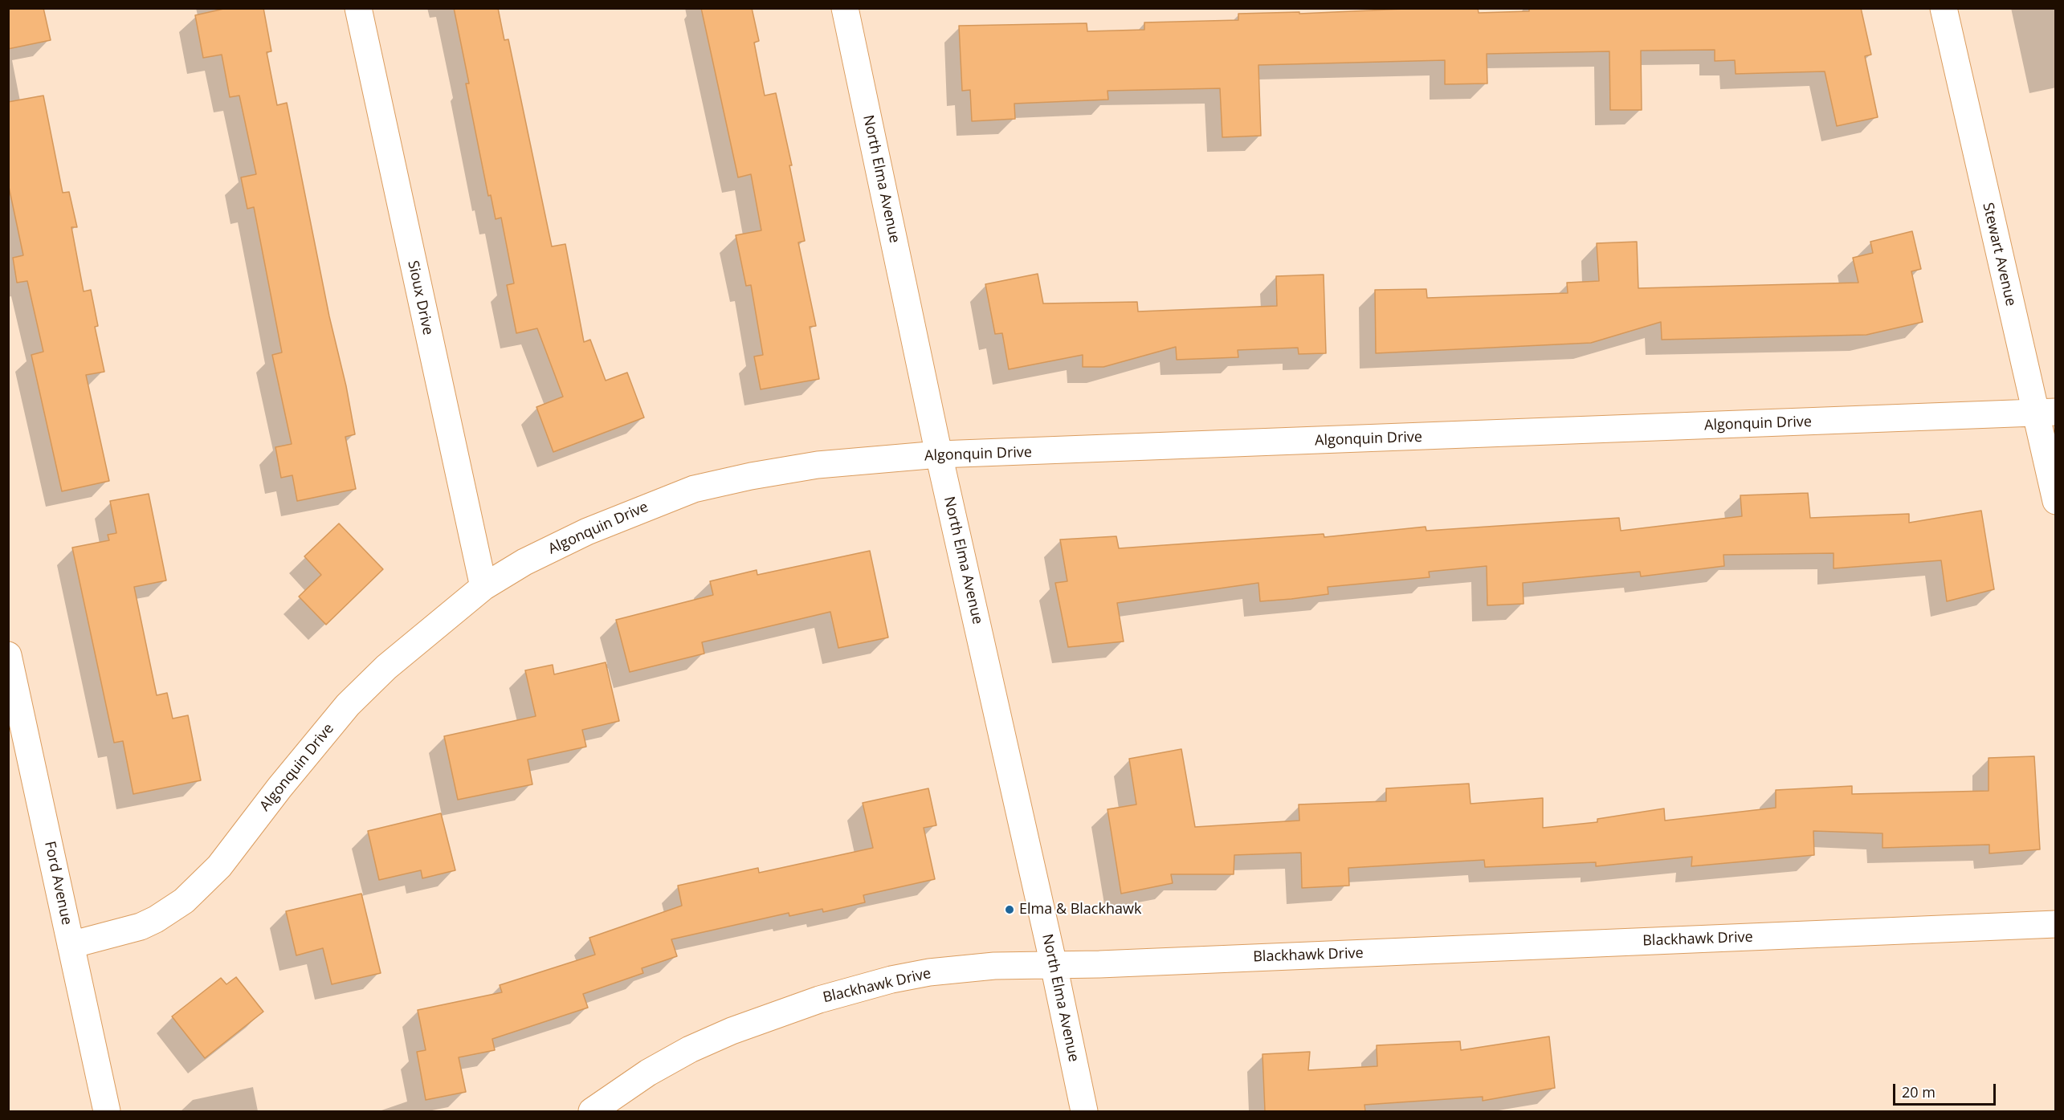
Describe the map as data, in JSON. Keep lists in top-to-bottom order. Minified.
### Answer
{"streets":{"street":["North Elma Avenue","Stewart Avenue","Sioux Drive","Algonquin Drive","Ford Avenue","Blackhawk Drive"]},"crossings":[["North Elma Avenue","Algonquin Drive"],["North Elma Avenue","Blackhawk Drive"],["Stewart Avenue","Algonquin Drive"],["Sioux Drive","Algonquin Drive"],["Algonquin Drive","Ford Avenue"]],"places":["Elma & Blackhawk"],"scale_bar":"20 m"}
